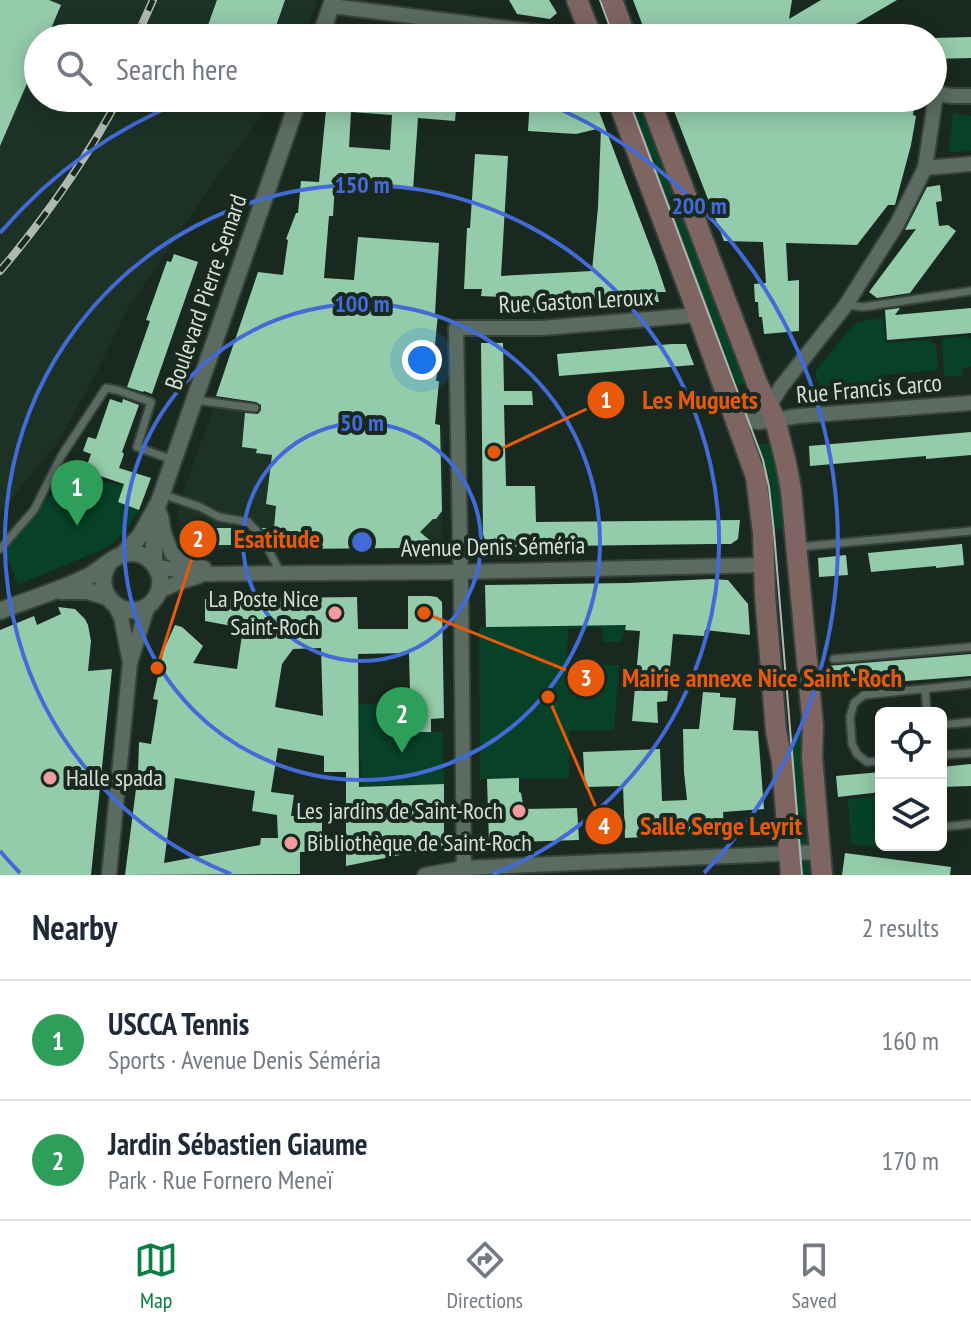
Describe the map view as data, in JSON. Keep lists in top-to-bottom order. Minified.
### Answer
{"streets":{"street":["Boulevard Pierre Semard","Rue Gaston Leroux","Rue Francis Carco","Avenue Denis Séméria"]},"crossings":[["Boulevard Pierre Semard","Avenue Denis Séméria"],["Rue Gaston Leroux","Avenue Denis Séméria"]],"places":["Les Muguets","La Poste Nice Saint-Roch","Mairie annexe Nice Saint-Roch","Esatitude","Salle Serge Leyrit","Halle spada","Les jardins de Saint-Roch","Bibliothèque de Saint-Roch"],"page":{"search":"Search here","pins":["1","2"],"heading":["Nearby","2 results"],"list":[{"mark":"1","name":"USCCA Tennis","note":"Sports · Avenue Denis Séméria","value":"160 m"},{"mark":"2","name":"Jardin Sébastien Giaume","note":"Park · Rue Fornero Meneï","value":"170 m"}],"nav":["Map","Directions","Saved"]},"rings":["150 m","200 m","100 m","50 m"]}
